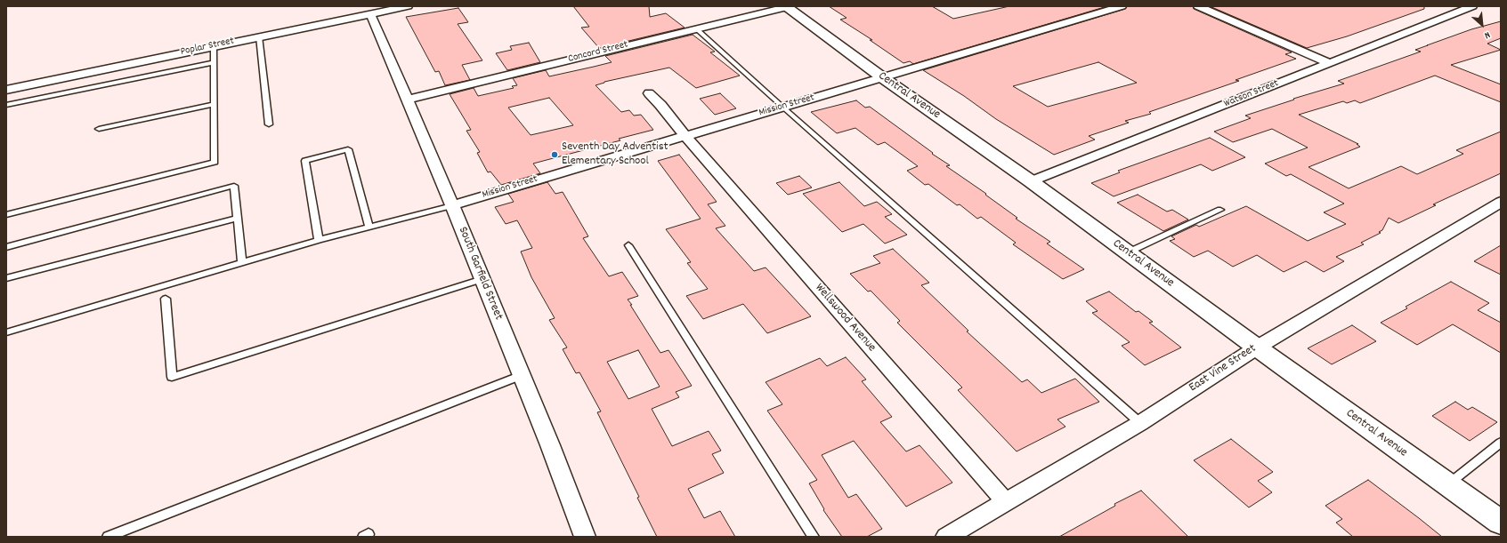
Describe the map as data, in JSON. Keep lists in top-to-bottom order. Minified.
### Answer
{"streets":{"street":["Poplar Street","Concord Street","Watson Street","Central Avenue","Mission Street","South Garfield Street","Wellswood Avenue","East Vine Street"]},"crossings":[["Poplar Street","South Garfield Street"],["Concord Street","Central Avenue"],["Concord Street","South Garfield Street"],["Watson Street","Central Avenue"],["Central Avenue","Mission Street"],["Central Avenue","East Vine Street"],["Mission Street","South Garfield Street"],["Mission Street","Wellswood Avenue"],["Wellswood Avenue","East Vine Street"]],"places":["Seventh Day Adventist Elementary School"],"north":"bottom right"}
